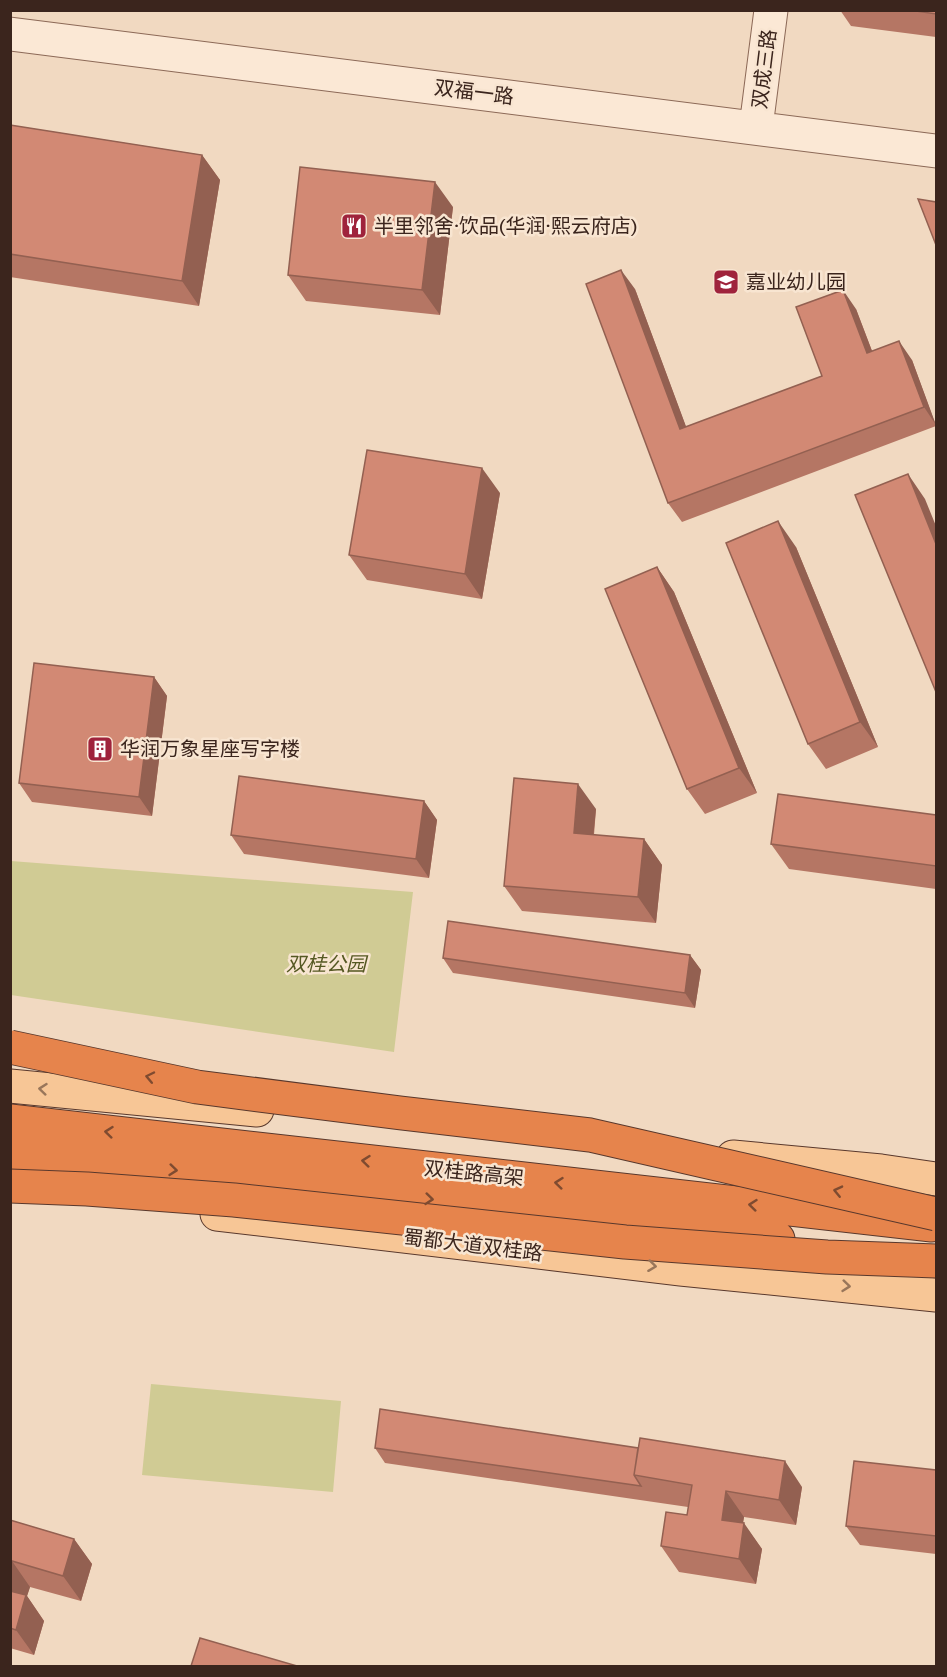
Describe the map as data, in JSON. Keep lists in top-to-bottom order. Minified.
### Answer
{"streets":{"highway":["双桂路高架"],"main road":["蜀都大道双桂路"],"street":["双成三路","双福一路"]},"crossings":[["双成三路","双福一路"]],"parks":["双桂公园"],"places":{"restaurant":["半里邻舍·饮品(华润·熙云府店)"],"school or university":["嘉业幼儿园"],"building":["华润万象星座写字楼"]}}
